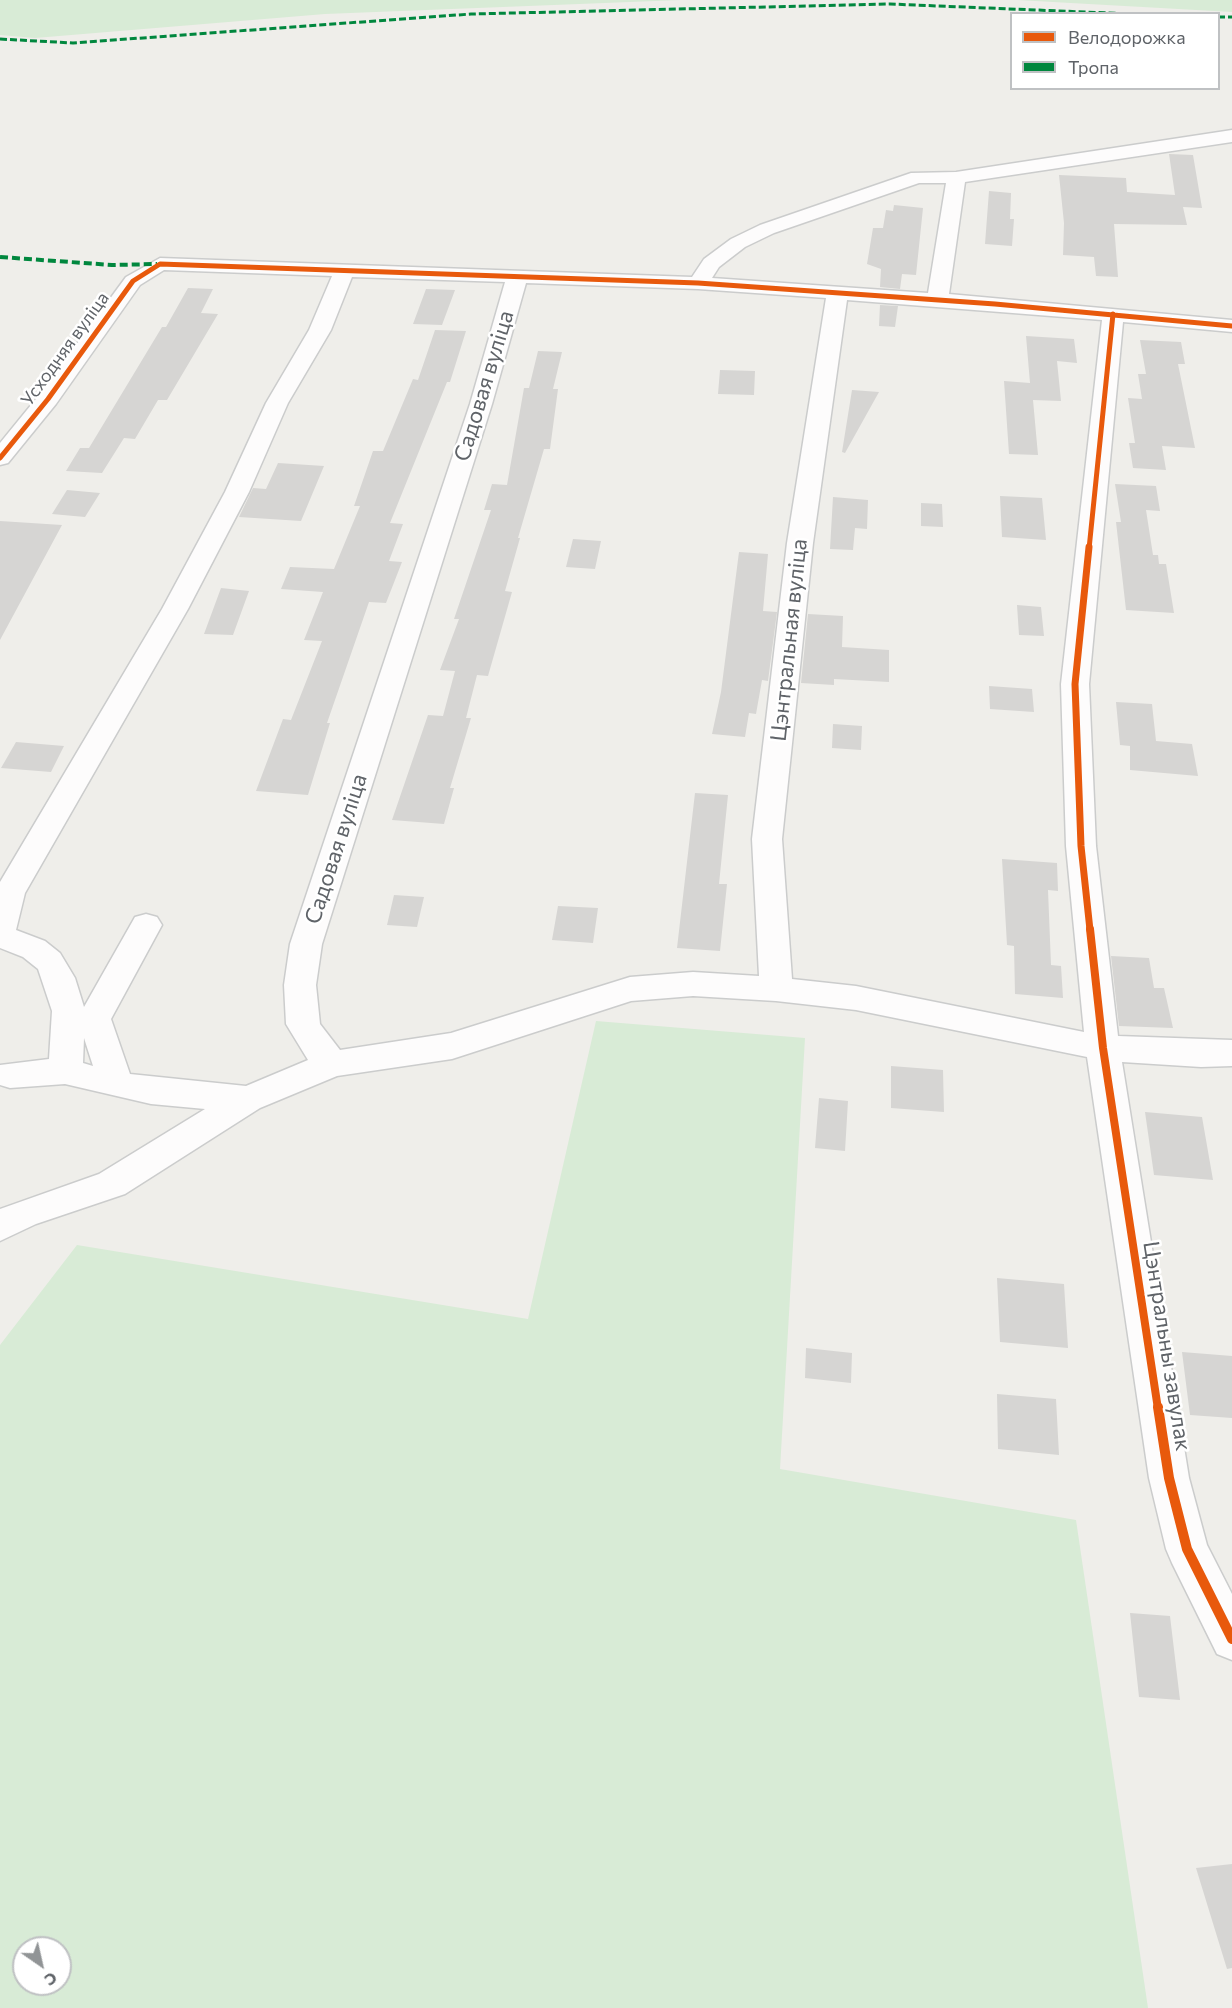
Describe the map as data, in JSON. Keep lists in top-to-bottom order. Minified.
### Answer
{"streets":{"street":["Усходняя вуліца","Садовая вуліца","Цэнтральная вуліца","Цэнтральны завулак"]},"legend":["Велодорожка","Тропа"],"north":"bottom right"}
